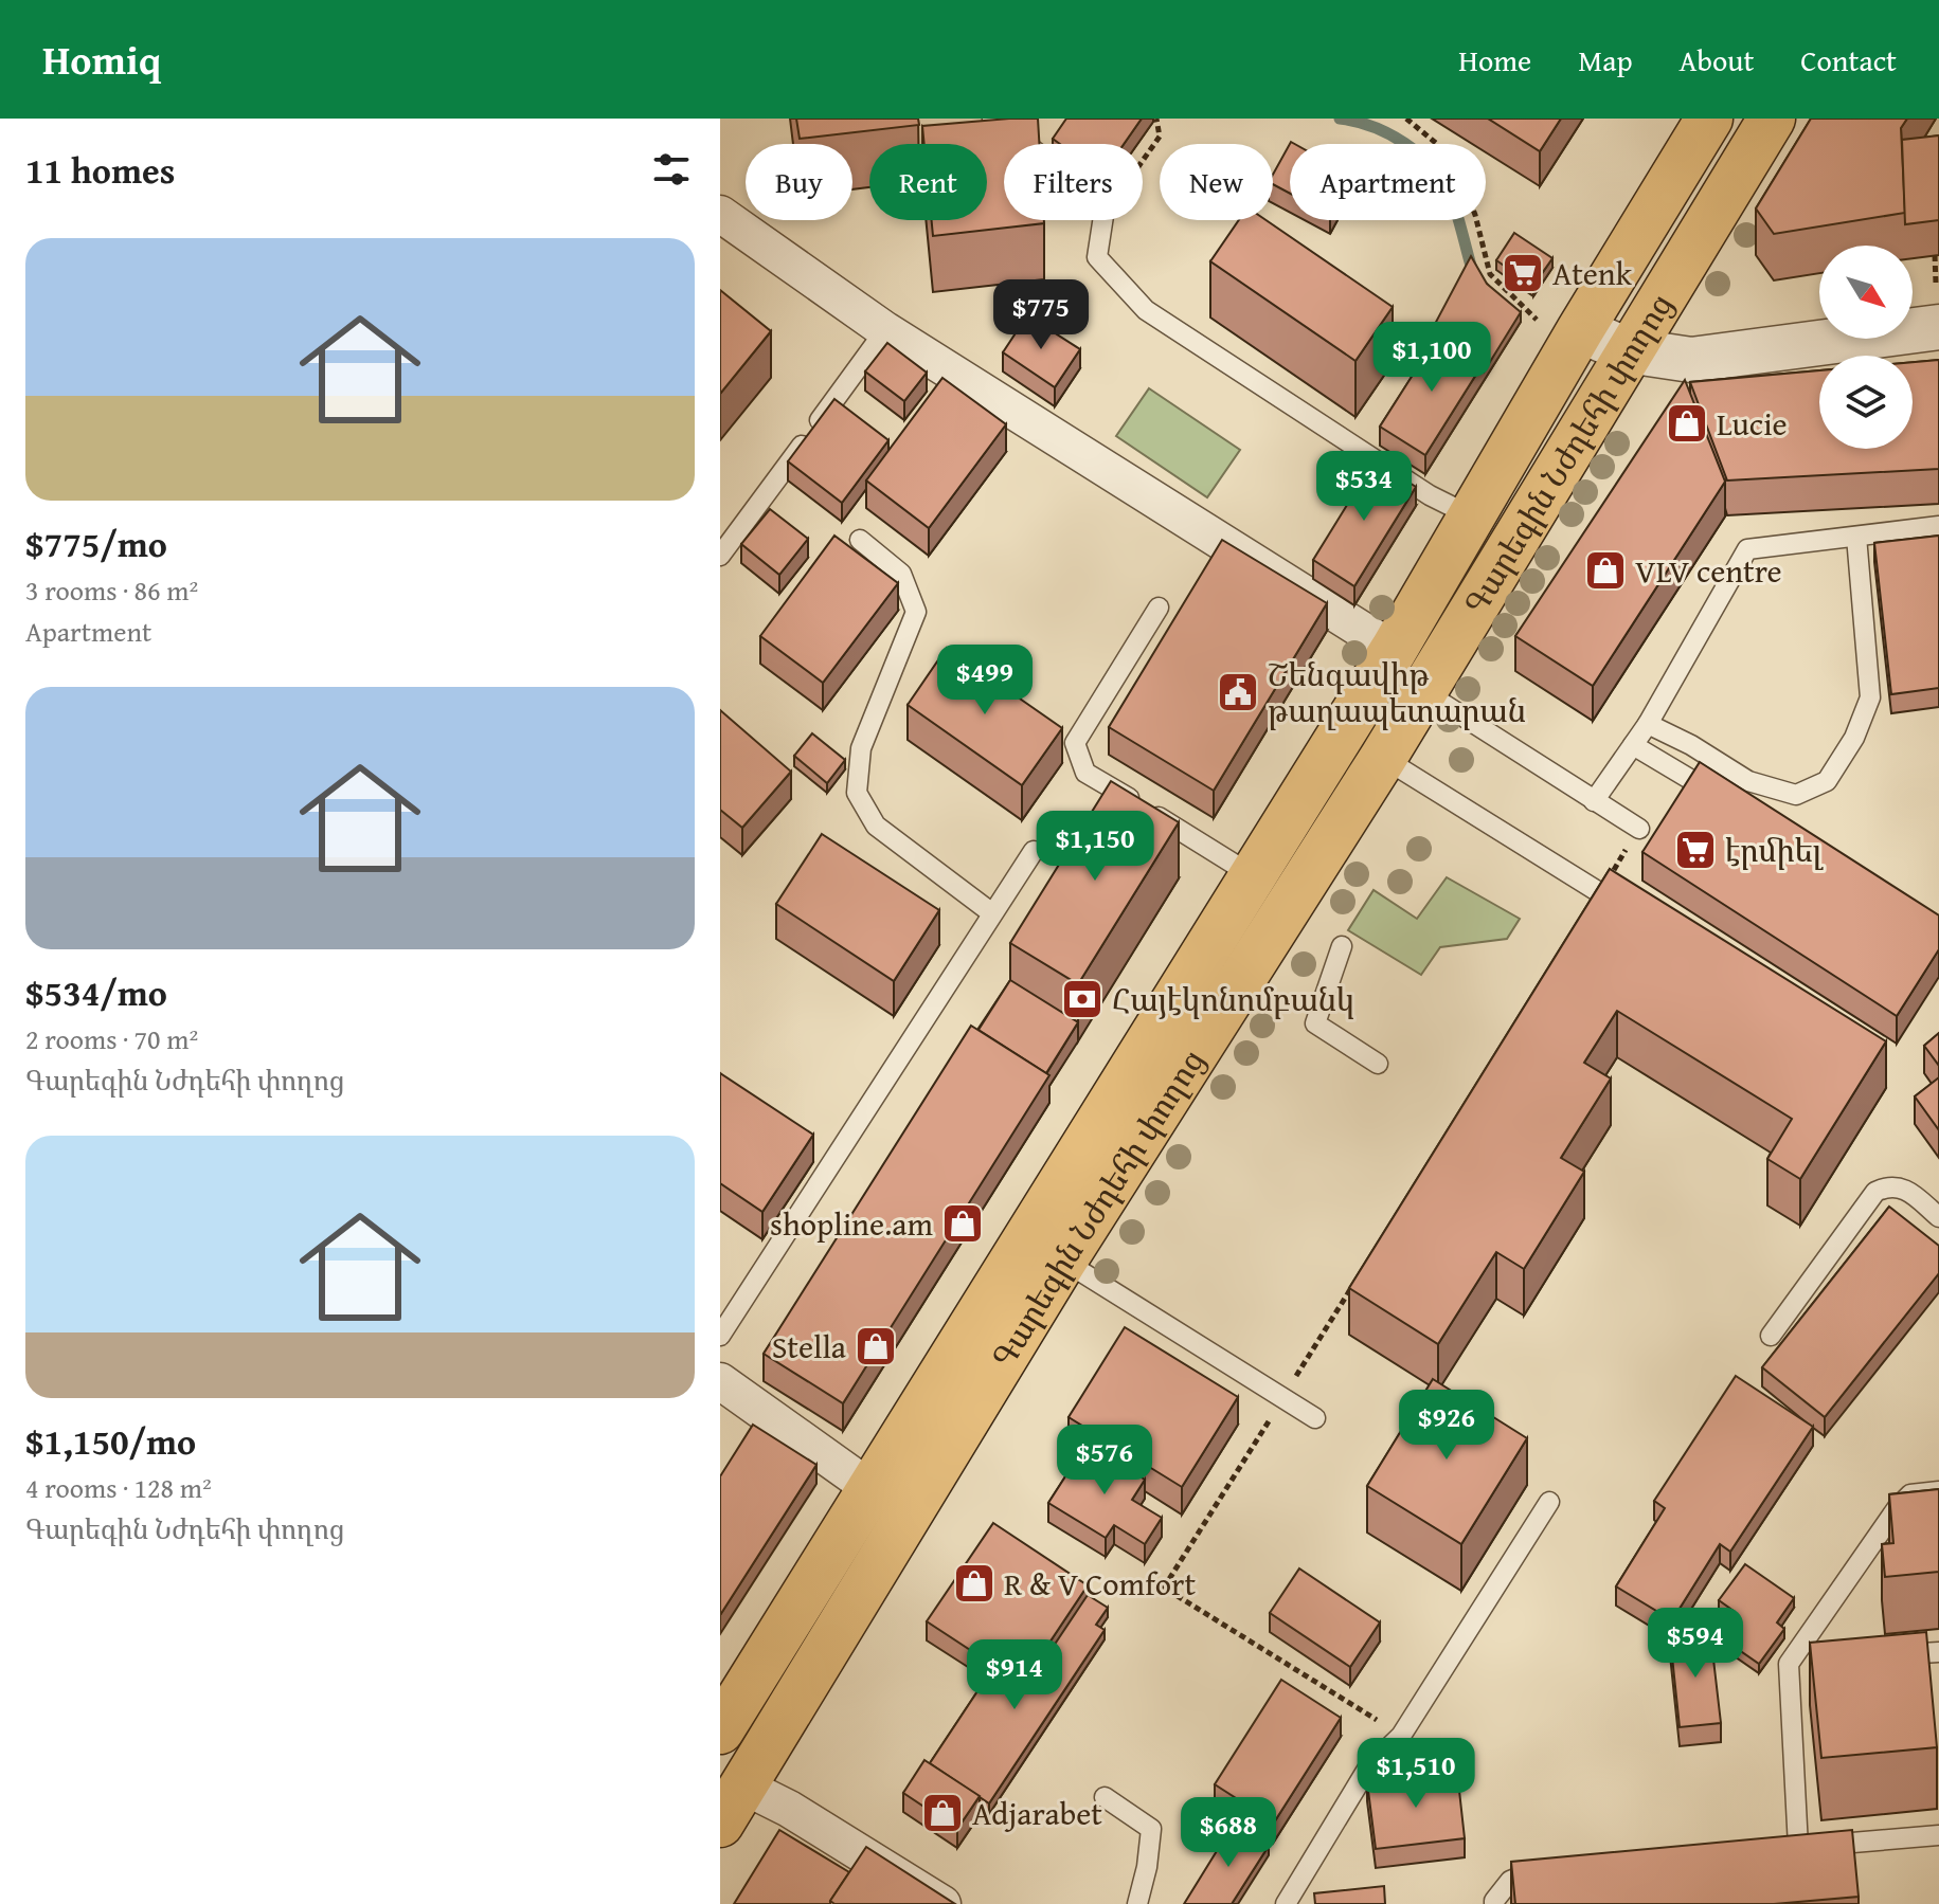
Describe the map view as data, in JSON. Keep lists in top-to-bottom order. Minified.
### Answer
{"streets":{"main road":["Գարեգին Նժդեհի փողոց"]},"places":{"supermarket":["Atenk","էրմիել"],"shop":["Lucie","VLV centre","shopline.am","Stella","R & V Comfort","Adjarabet"],"public building":["Շենգավիթ թաղապետարան"],"bank":["Հայէկոնոմբանկ"]},"north":"bottom right","page":{"header":"Homiq","nav":["Home","Map","About","Contact"],"heading":"11 homes","chip":["Buy","Rent","Filters","New","Apartment"],"list":[{"name":"$775/mo","note":"3 rooms · 86 m² · Apartment"},{"name":"$534/mo","note":"2 rooms · 70 m² · Գարեգին Նժդեհի փողոց"},{"name":"$1,150/mo","note":"4 rooms · 128 m² · Գարեգին Նժդեհի փողոց"}],"price":["$775","$1,100","$534","$499","$1,150","$926","$576","$594","$914","$1,510","$688"]}}
